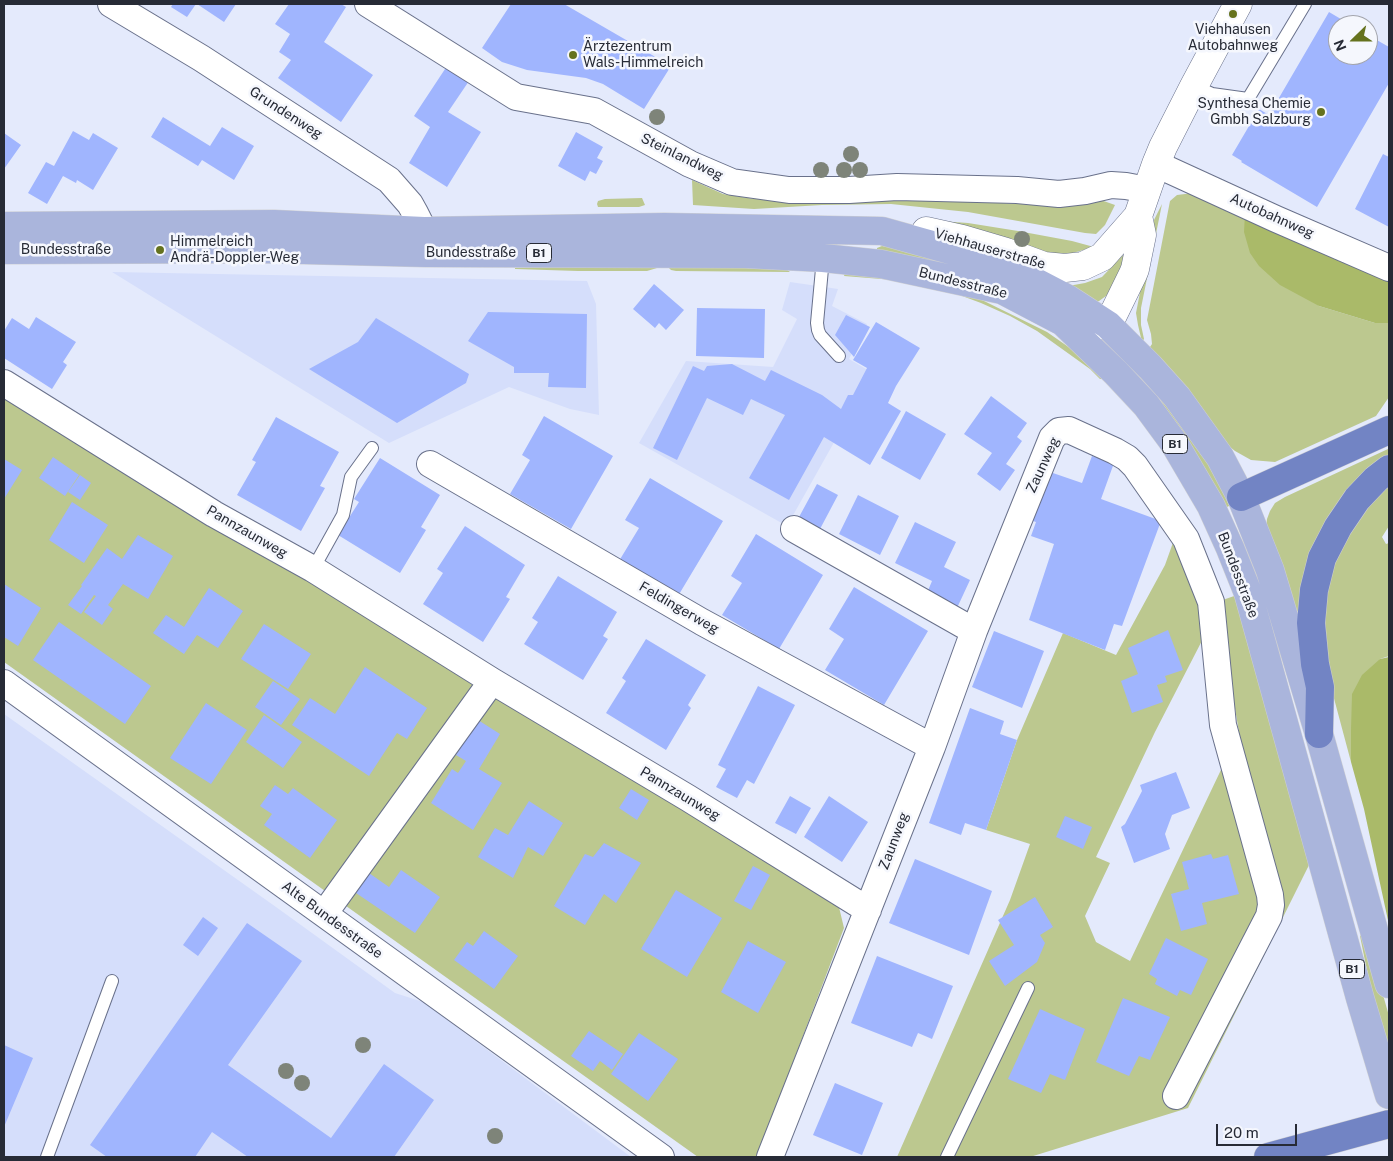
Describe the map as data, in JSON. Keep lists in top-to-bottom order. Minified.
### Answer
{"streets":{"main road":["Bundesstraße","B1"],"street":["Grundenweg","Steinlandweg","Autobahnweg","Viehhauserstraße","Zaunweg","Pannzaunweg","Feldingerweg","Alte Bundesstraße"]},"crossings":[["Grundenweg","Bundesstraße"],["Steinlandweg","Viehhauserstraße"],["Autobahnweg","Viehhauserstraße"],["Viehhauserstraße","Bundesstraße"],["Zaunweg","Pannzaunweg"],["Zaunweg","Feldingerweg"]],"places":["Viehhausen Autobahnweg","Ärztezentrum Wals-Himmelreich","Synthesa Chemie Gmbh Salzburg","Himmelreich Andrä-Doppler-Weg"],"scale_bar":"20 m","north":"left"}
